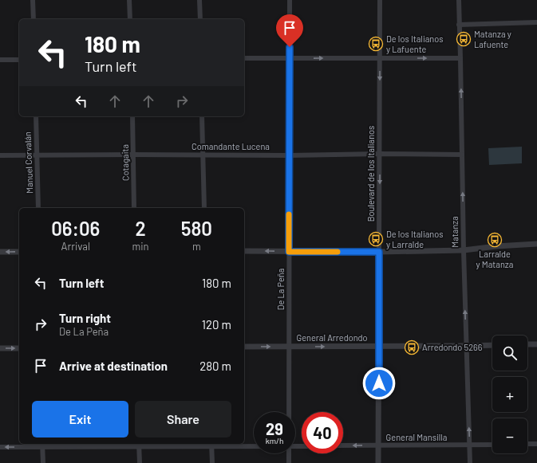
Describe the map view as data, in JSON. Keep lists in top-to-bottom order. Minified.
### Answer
{"streets":{"street":["Comandante Lucena","Manuel Corvalán","Cotagaita","Boulevard de los Italianos","Matanza","De La Peña","General Arredondo","General Mansilla"]},"crossings":[["Comandante Lucena","Manuel Corvalán"],["Comandante Lucena","Cotagaita"],["Comandante Lucena","Boulevard de los Italianos"],["Comandante Lucena","Matanza"],["Comandante Lucena","De La Peña"],["Boulevard de los Italianos","General Arredondo"],["Boulevard de los Italianos","General Mansilla"],["Matanza","General Arredondo"],["Matanza","General Mansilla"],["De La Peña","General Arredondo"]],"one_way":["Boulevard de los Italianos","Matanza","General Arredondo"],"places":{"bus stop":["Matanza y Lafuente","De los Italianos y Lafuente","De los Italianos y Larralde","Larralde y Matanza","Arredondo 5266"]},"page":{"turn":["180 m","Turn left"],"eta":["06:06","Arrival","2","min","580","m"],"list":[{"name":"Turn left","value":"180 m"},{"name":"Turn right","note":"De La Peña","value":"120 m"},{"name":"Arrive at destination","value":"280 m"}],"map_buttons":["+","−"],"buttons":["Exit","Share"],"speed":"29 km/h","limit":"40"}}
